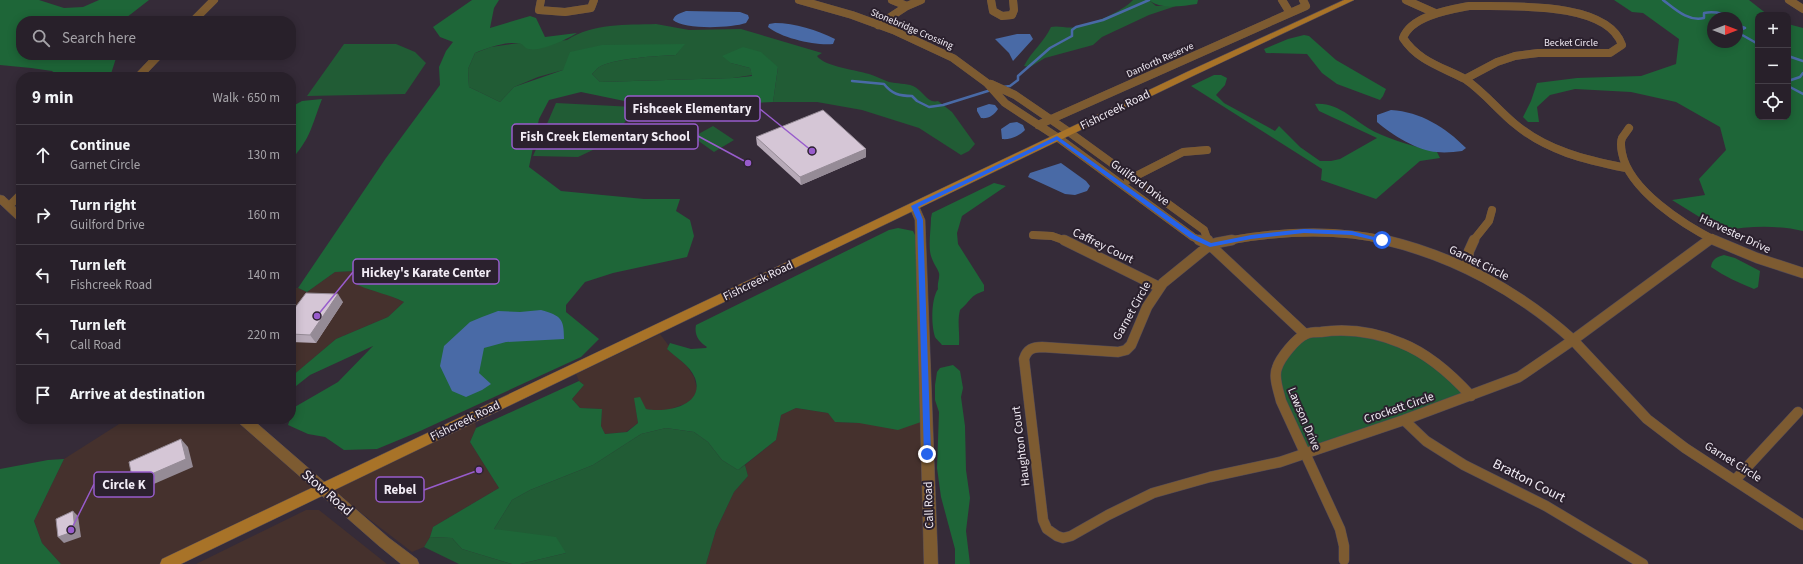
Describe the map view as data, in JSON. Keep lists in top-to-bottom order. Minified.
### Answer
{"streets":{"main road":["Fishcreek Road"],"street":["Stonebridge Crossing","Becket Circle","Danforth Reserve","Guilford Drive","Harvester Drive","Caffrey Court","Garnet Circle","Crockett Circle","Lawson Drive","Haughton Court","Bratton Court","Stow Road","Call Road"]},"crossings":[["Stonebridge Crossing","Danforth Reserve"],["Stonebridge Crossing","Fishcreek Road"],["Stonebridge Crossing","Guilford Drive"],["Fishcreek Road","Guilford Drive"],["Fishcreek Road","Stow Road"],["Fishcreek Road","Call Road"],["Guilford Drive","Garnet Circle"],["Guilford Drive","Lawson Drive"],["Harvester Drive","Crockett Circle"],["Caffrey Court","Garnet Circle"],["Garnet Circle","Crockett Circle"],["Garnet Circle","Haughton Court"],["Crockett Circle","Lawson Drive"],["Crockett Circle","Haughton Court"],["Crockett Circle","Bratton Court"]],"places":["Fishceek Elementary","Fish Creek Elementary School","Hickey's Karate Center","Rebel","Circle K"],"north":"right","page":{"map_buttons":["+","−"],"search":"Search here","heading":["9 min","Walk · 650 m"],"list":[["Continue","Garnet Circle","130 m"],["Turn right","Guilford Drive","160 m"],["Turn left","Fishcreek Road","140 m"],["Turn left","Call Road","220 m"],"Arrive at destination"]}}
